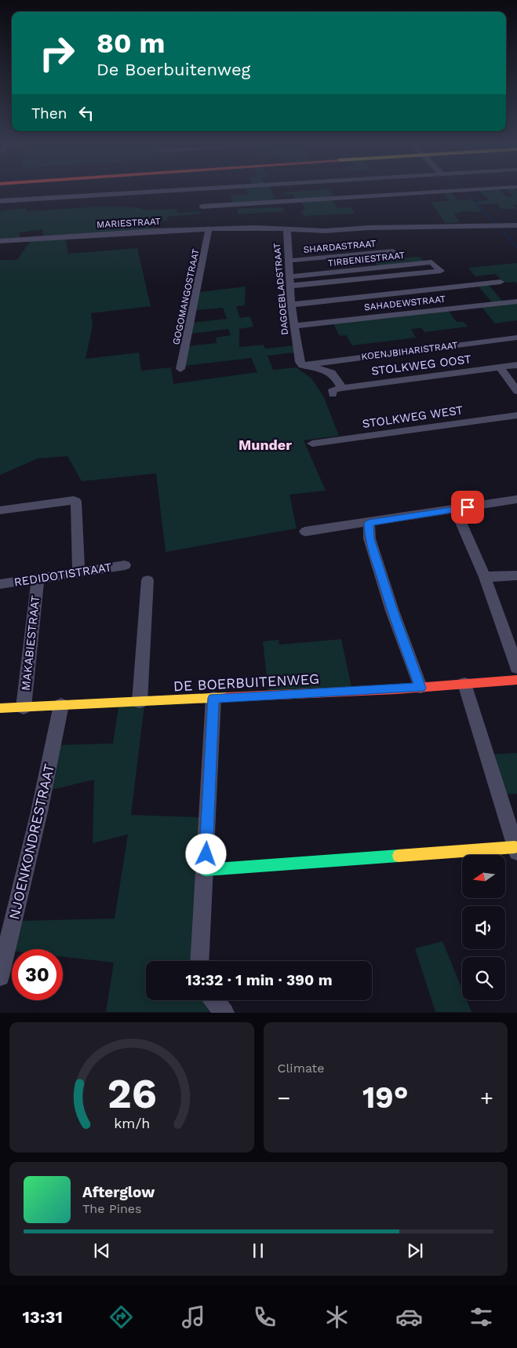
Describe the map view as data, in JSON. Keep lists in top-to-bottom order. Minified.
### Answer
{"streets":{"street":["MARIESTRAAT","SHARDASTRAAT","DAGOEBLADSTRAAT","GOGOMANGOSTRAAT","SAHADEWSTRAAT","KOENJBIHARISTRAAT","STOLKWEG OOST","STOLKWEG WEST","REDIDOTISTRAAT","MAKABIESTRAAT","DE BOERBUITENWEG","NJOENKONDRESTRAAT"]},"crossings":[["MARIESTRAAT","DAGOEBLADSTRAAT"],["MARIESTRAAT","GOGOMANGOSTRAAT"],["SHARDASTRAAT","DAGOEBLADSTRAAT"],["DAGOEBLADSTRAAT","SAHADEWSTRAAT"],["DAGOEBLADSTRAAT","KOENJBIHARISTRAAT"],["REDIDOTISTRAAT","MAKABIESTRAAT"],["MAKABIESTRAAT","DE BOERBUITENWEG"],["DE BOERBUITENWEG","NJOENKONDRESTRAAT"]],"districts":["Munder"],"north":"left","page":{"turn":["80 m","De Boerbuitenweg"],"then":"Then","limit":"30","trip":"13:32 · 1 min · 390 m","tile":"Climate","heat":["−","19°","+"],"song":["Afterglow","The Pines"],"tabs":"13:31","gauge":["26","km/h"]}}
